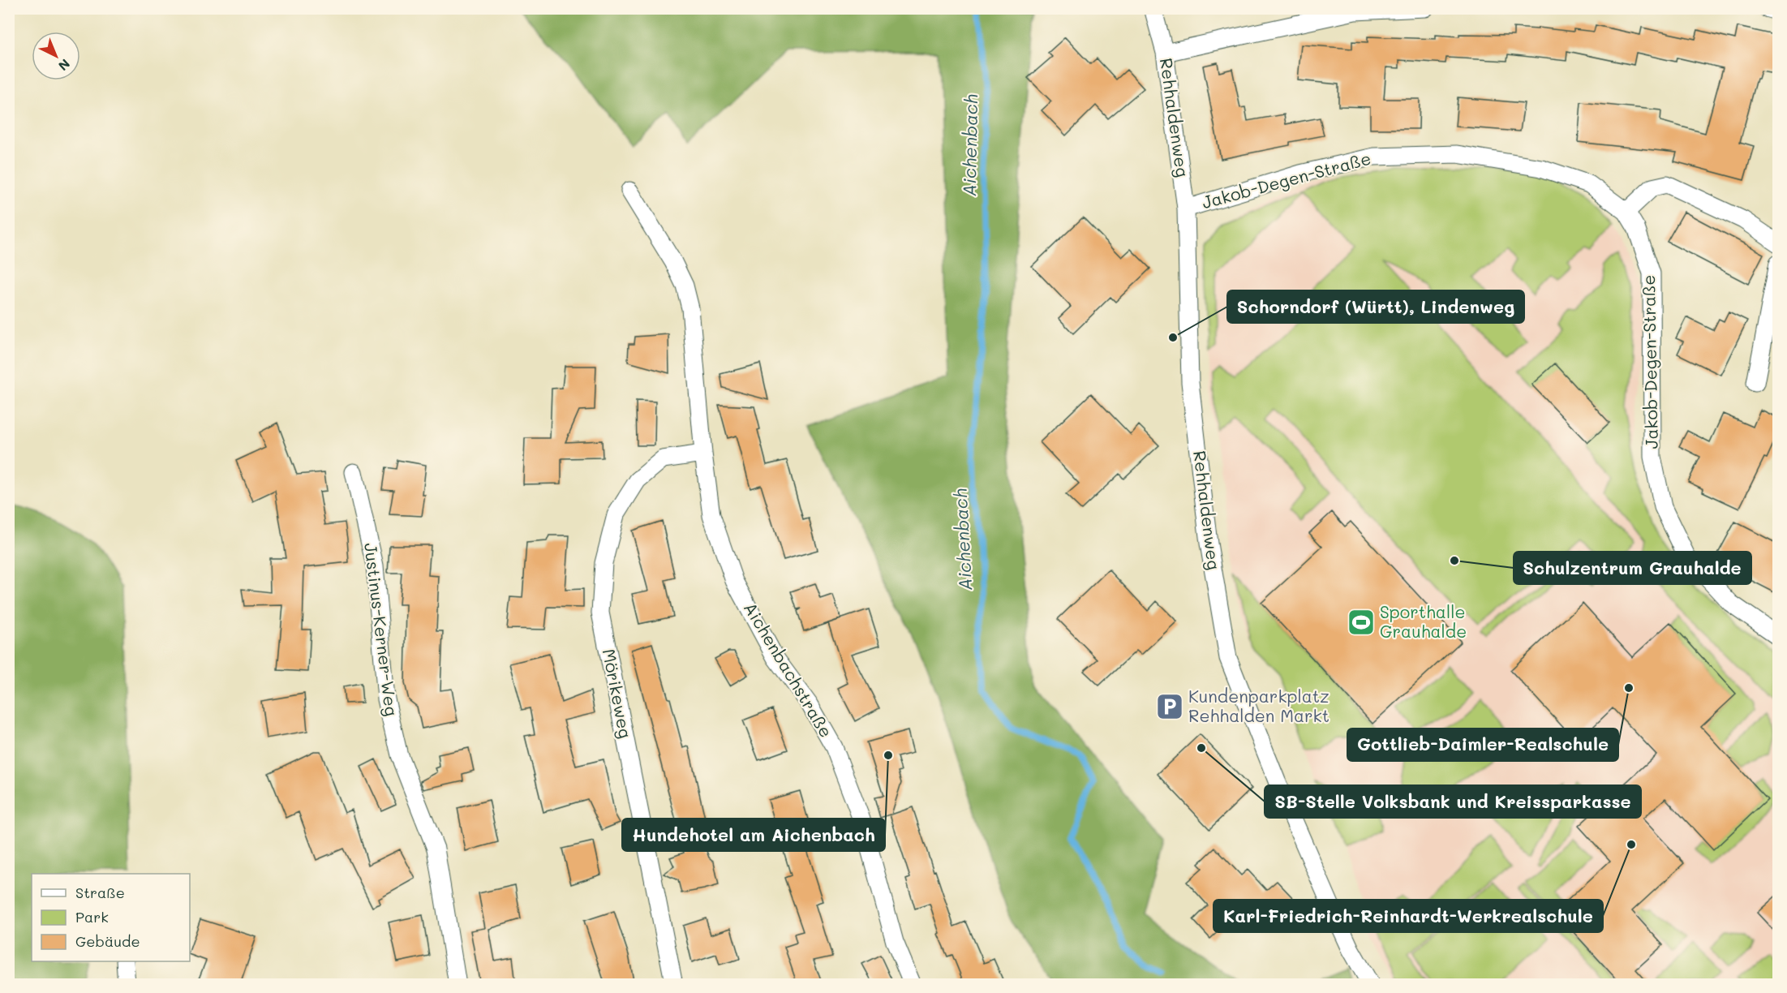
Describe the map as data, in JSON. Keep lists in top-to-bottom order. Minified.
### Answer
{"streets":{"street":["Rehhaldenweg","Jakob-Degen-Straße","Justinus-Kerner-Weg","Aichenbachstraße","Mörikeweg"]},"crossings":[["Rehhaldenweg","Jakob-Degen-Straße"],["Aichenbachstraße","Mörikeweg"]],"water":["Aichenbach"],"places":{"other":["Schorndorf (Württ), Lindenweg","Schulzentrum Grauhalde","Gottlieb-Daimler-Realschule","SB-Stelle Volksbank und Kreissparkasse","Hundehotel am Aichenbach","Karl-Friedrich-Reinhardt-Werkrealschule"],"sports":["Sporthalle Grauhalde"],"parking":["Kundenparkplatz Rehhalden Markt"]},"legend":["Straße","Park","Gebäude"],"north":"bottom right"}
